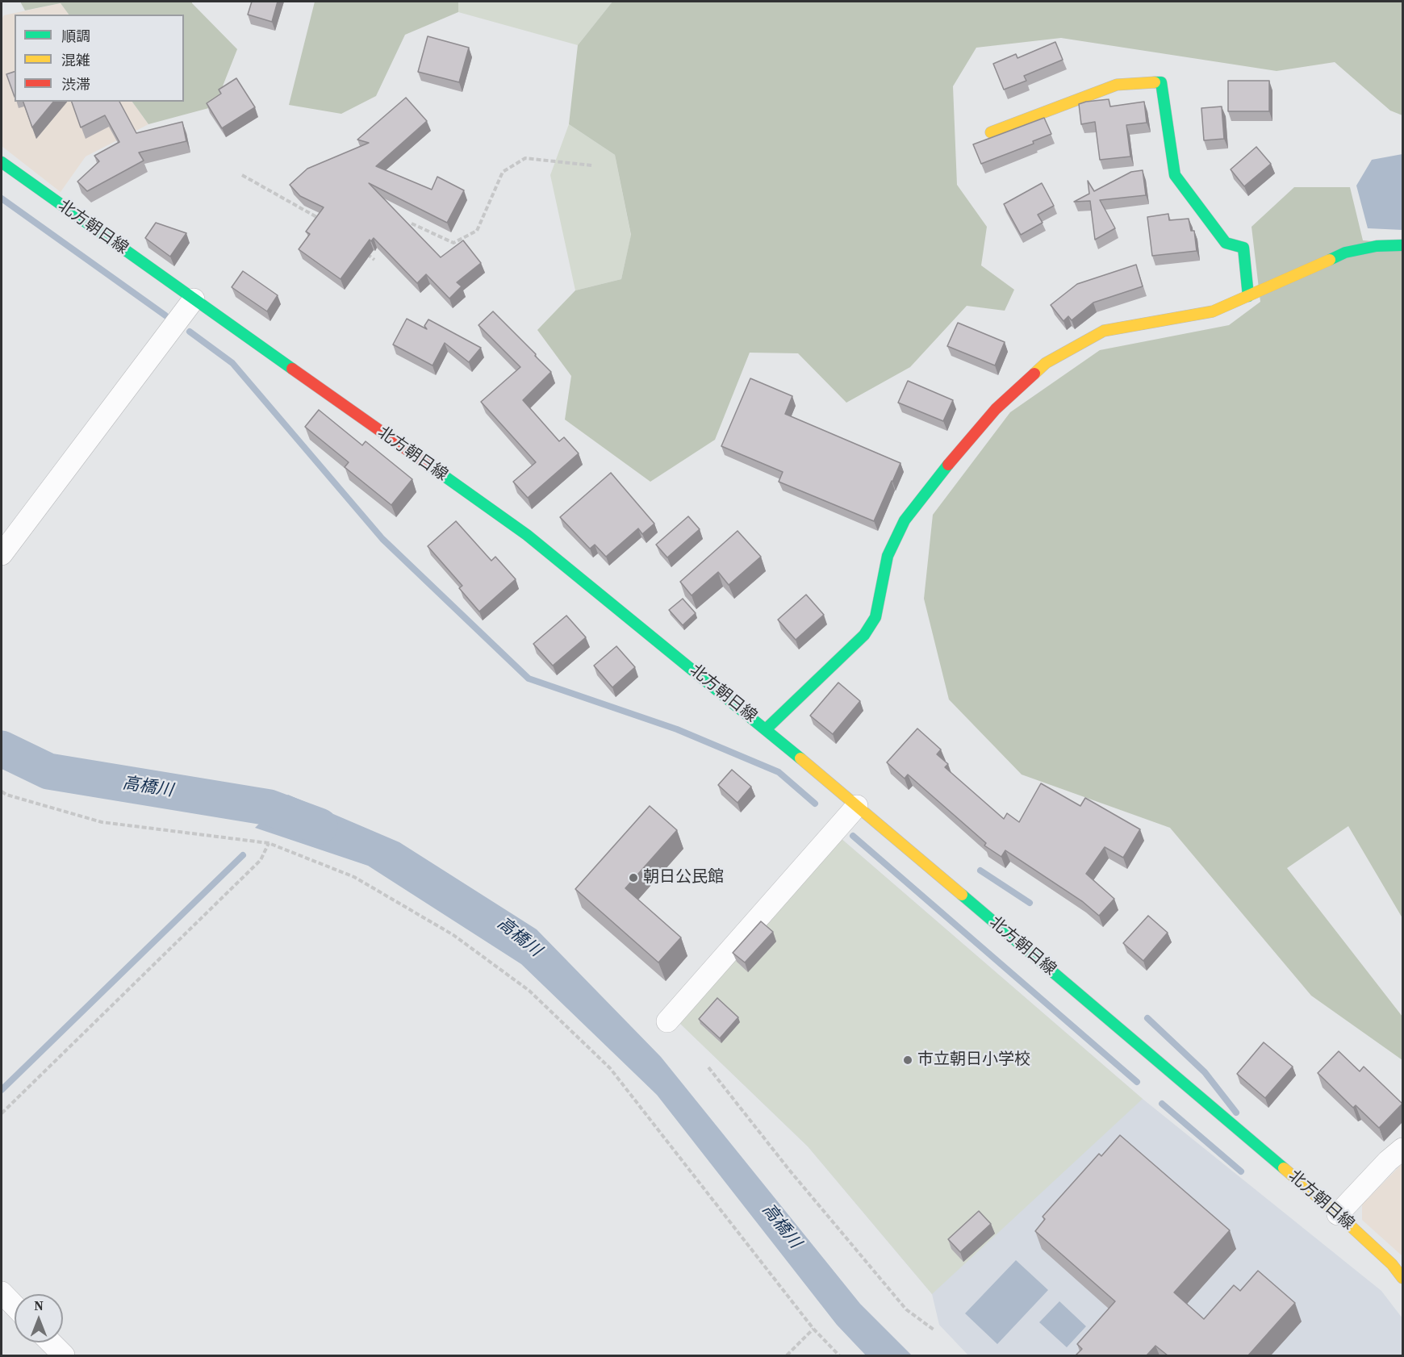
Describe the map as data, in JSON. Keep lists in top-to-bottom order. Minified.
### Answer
{"streets":{"main road":["北方朝日線"]},"water":["高橋川"],"places":["朝日公民館","市立朝日小学校"],"legend":["順調","混雑","渋滞"],"north":"top"}
